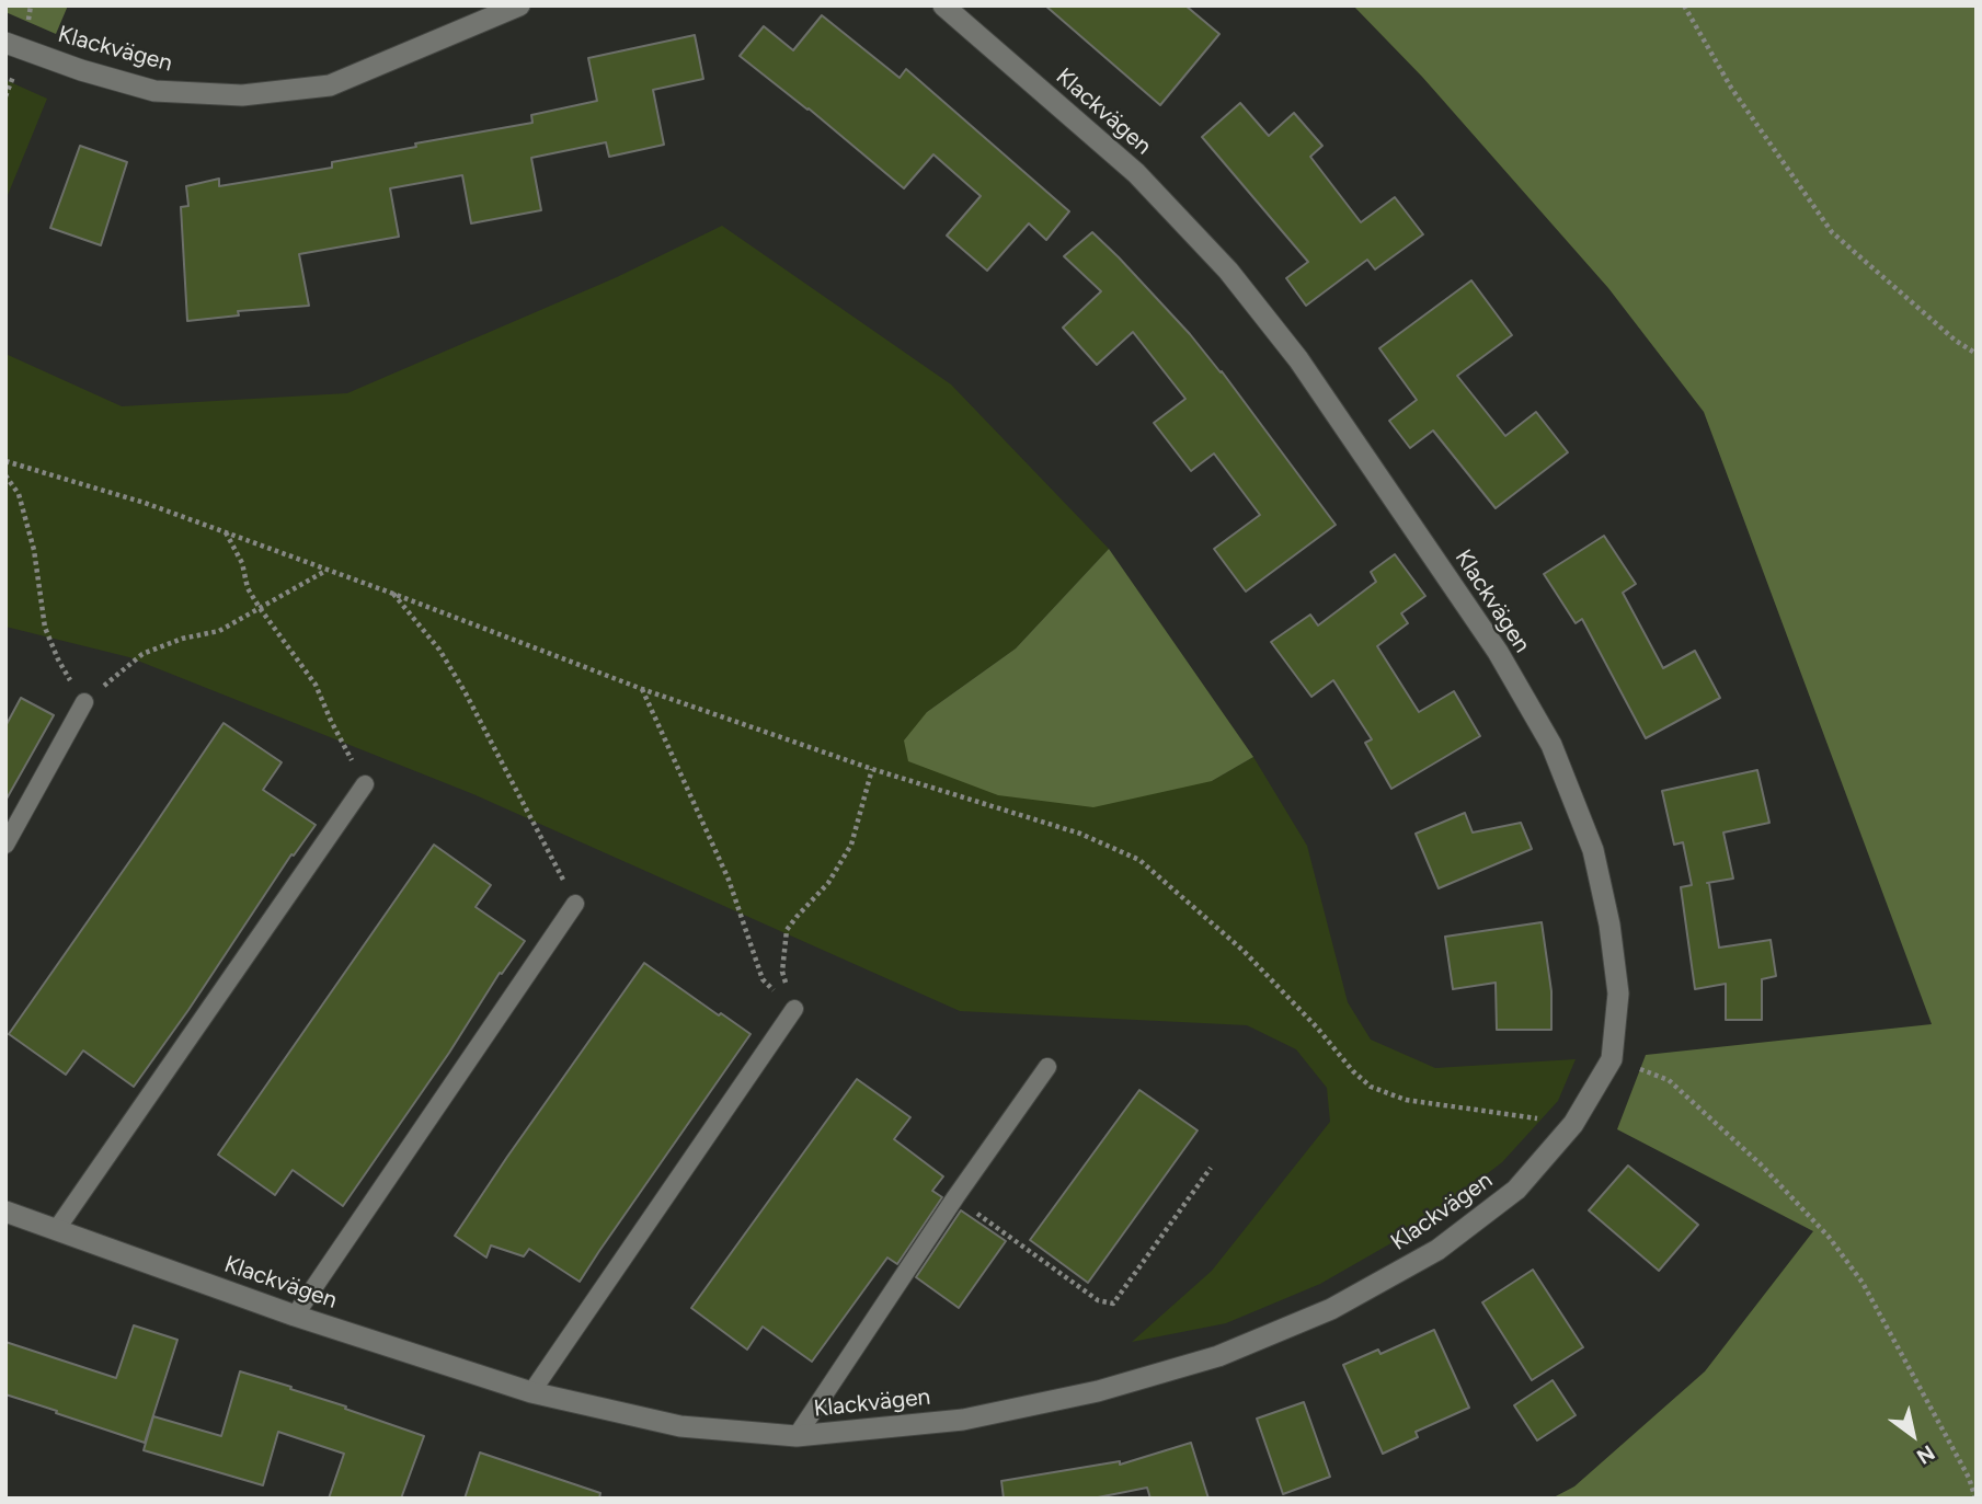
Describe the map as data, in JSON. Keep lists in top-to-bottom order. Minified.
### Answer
{"streets":{"street":["Klackvägen"]},"north":"bottom right"}
